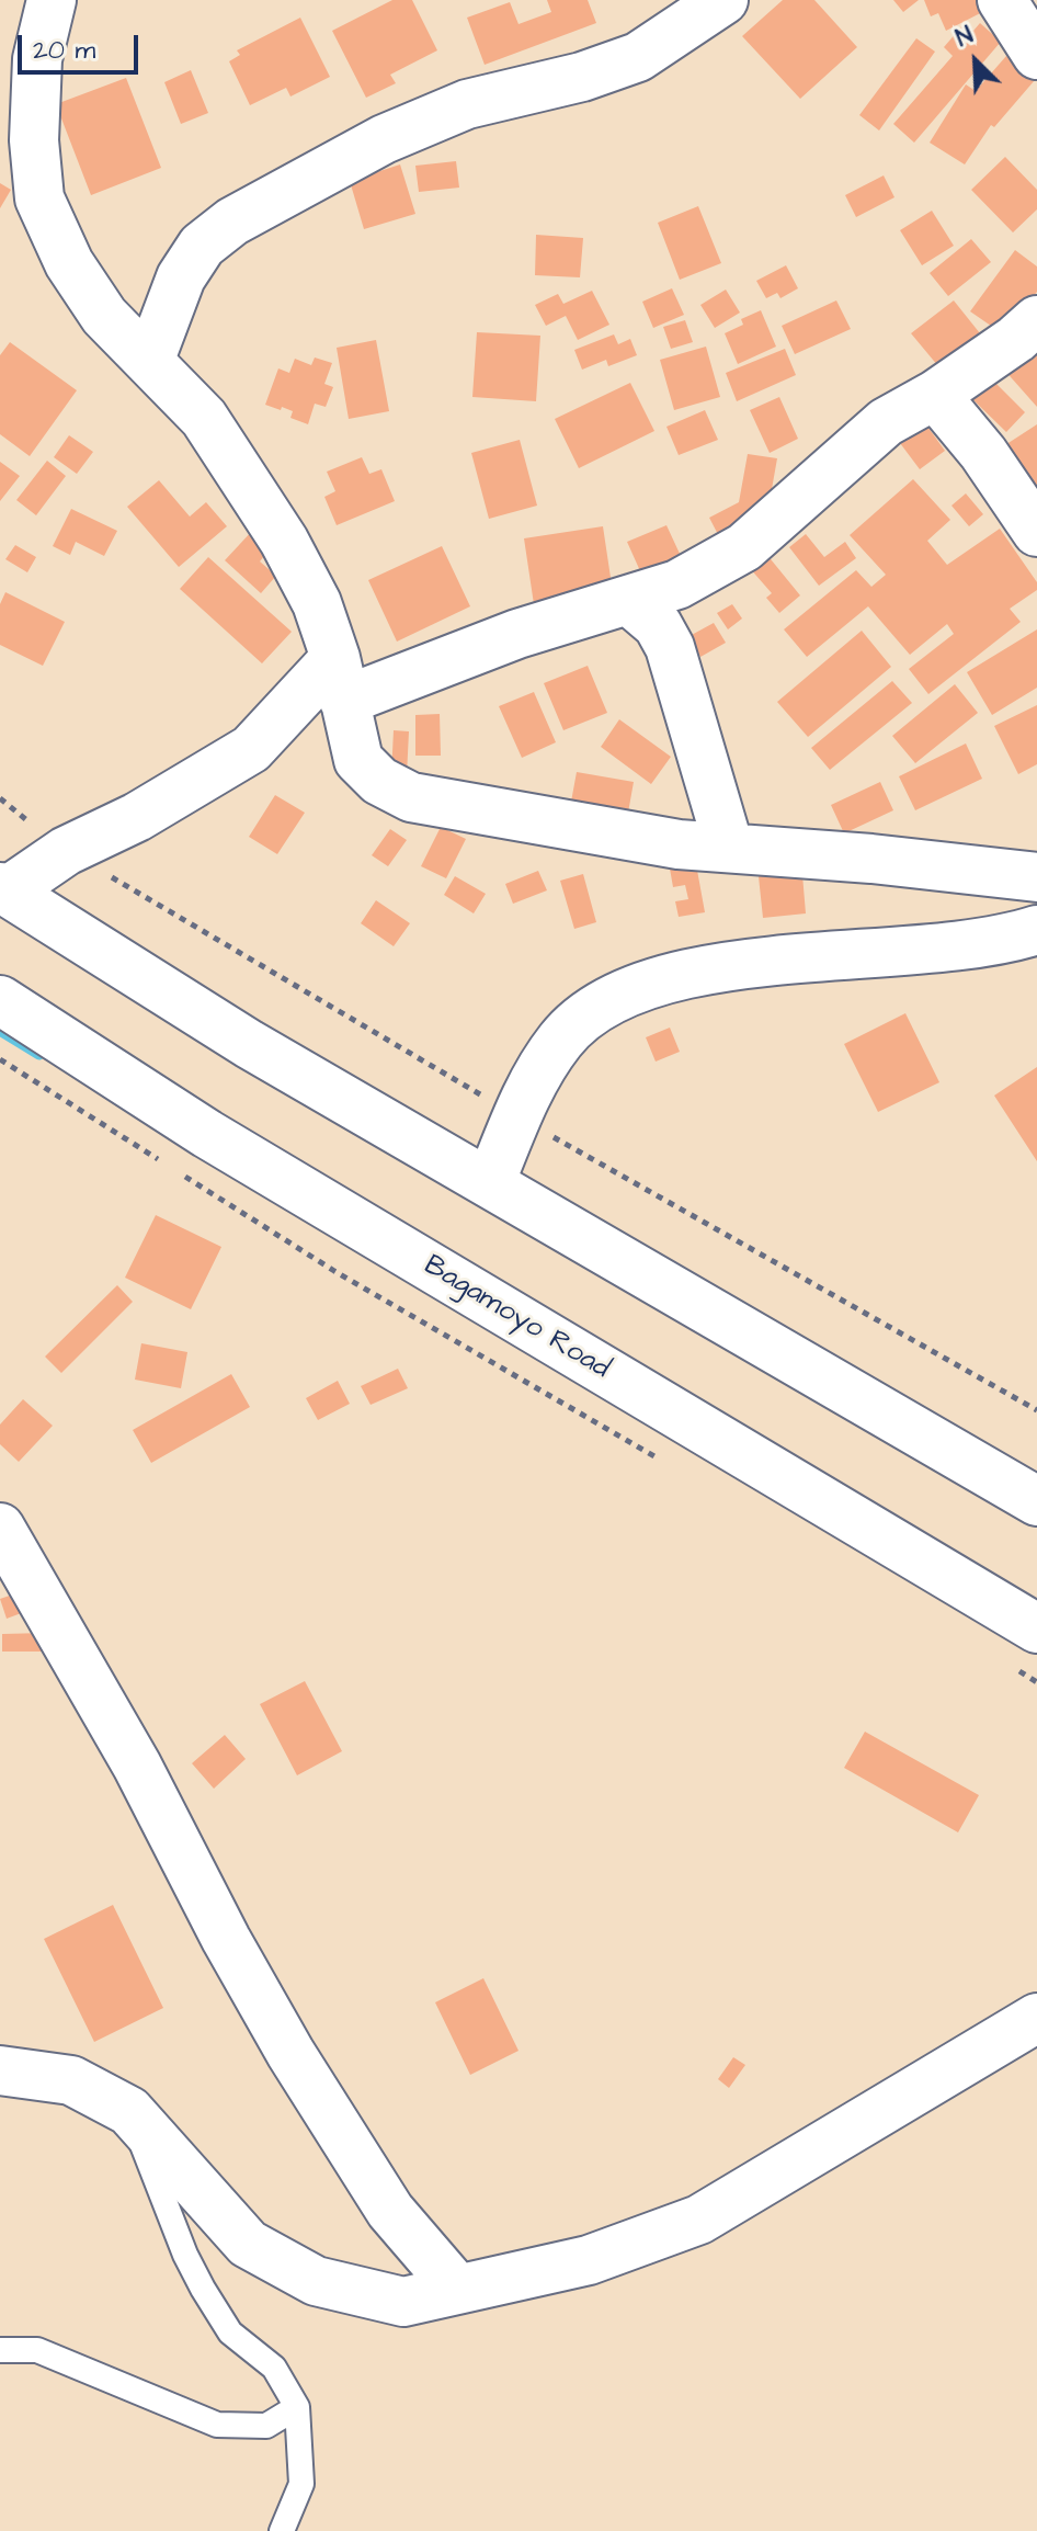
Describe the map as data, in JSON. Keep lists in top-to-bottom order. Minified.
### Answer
{"streets":{"main road":["Bagamoyo Road"]},"scale_bar":"20 m","north":"top left"}
